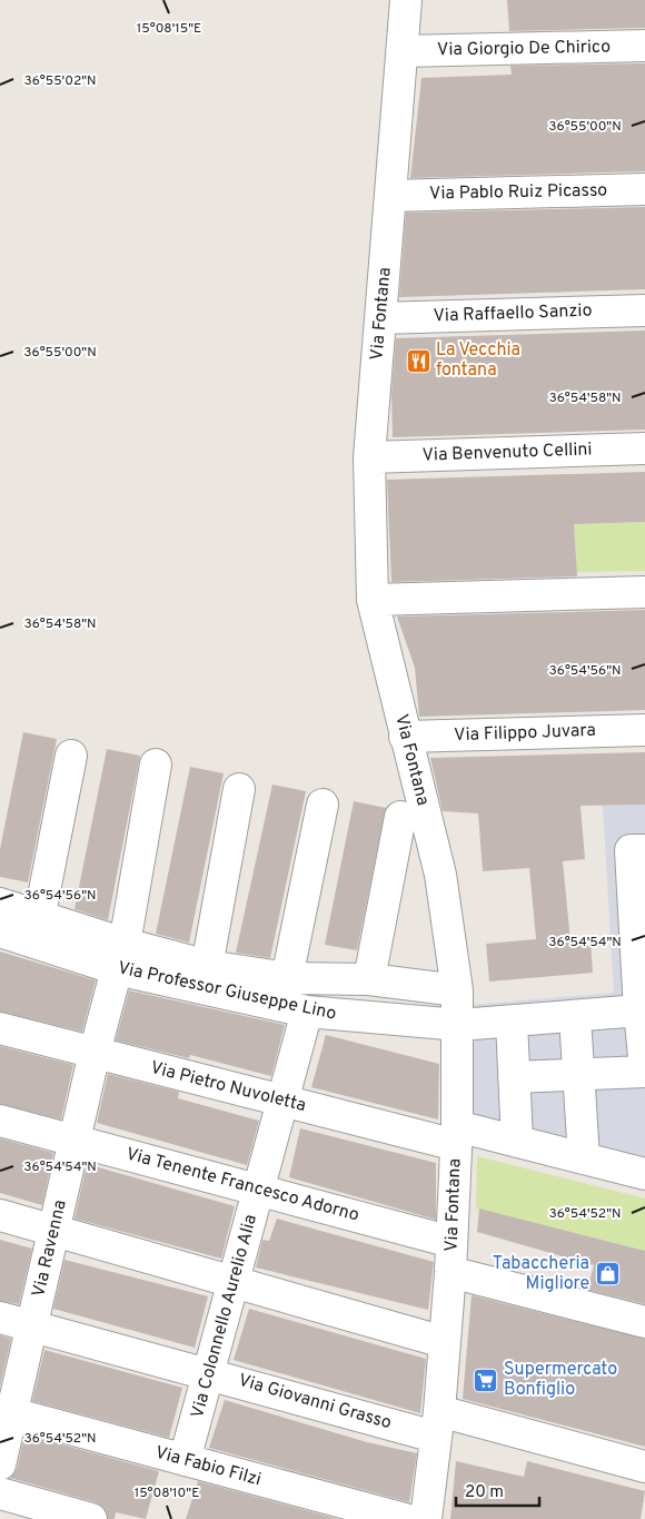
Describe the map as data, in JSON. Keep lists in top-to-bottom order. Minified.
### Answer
{"streets":{"street":["Via Giorgio De Chirico","Via Pablo Ruiz Picasso","Via Fontana","Via Raffaello Sanzio","Via Benvenuto Cellini","Via Filippo Juvara","Via Professor Giuseppe Lino","Via Pietro Nuvoletta","Via Tenente Francesco Adorno","Via Ravenna","Via Colonnello Aurelio Alia","Via Giovanni Grasso","Via Fabio Filzi"]},"crossings":[["Via Giorgio De Chirico","Via Fontana"],["Via Pablo Ruiz Picasso","Via Fontana"],["Via Fontana","Via Raffaello Sanzio"],["Via Fontana","Via Benvenuto Cellini"],["Via Fontana","Via Filippo Juvara"],["Via Fontana","Via Professor Giuseppe Lino"],["Via Fontana","Via Pietro Nuvoletta"],["Via Fontana","Via Tenente Francesco Adorno"],["Via Fontana","Via Giovanni Grasso"],["Via Professor Giuseppe Lino","Via Ravenna"],["Via Professor Giuseppe Lino","Via Colonnello Aurelio Alia"],["Via Pietro Nuvoletta","Via Ravenna"],["Via Pietro Nuvoletta","Via Colonnello Aurelio Alia"],["Via Tenente Francesco Adorno","Via Ravenna"],["Via Tenente Francesco Adorno","Via Colonnello Aurelio Alia"],["Via Ravenna","Via Giovanni Grasso"],["Via Ravenna","Via Fabio Filzi"],["Via Colonnello Aurelio Alia","Via Giovanni Grasso"],["Via Colonnello Aurelio Alia","Via Fabio Filzi"]],"places":{"restaurant":["La Vecchia fontana"],"shop":["Tabaccheria Migliore"],"supermarket":["Supermercato Bonfiglio"]},"scale_bar":"20 m","coordinates":["15°08'15\"E","36°55'02\"N","36°55'00\"N","36°54'58\"N","36°54'56\"N","36°54'54\"N","36°54'52\"N","15°08'10\"E"]}
